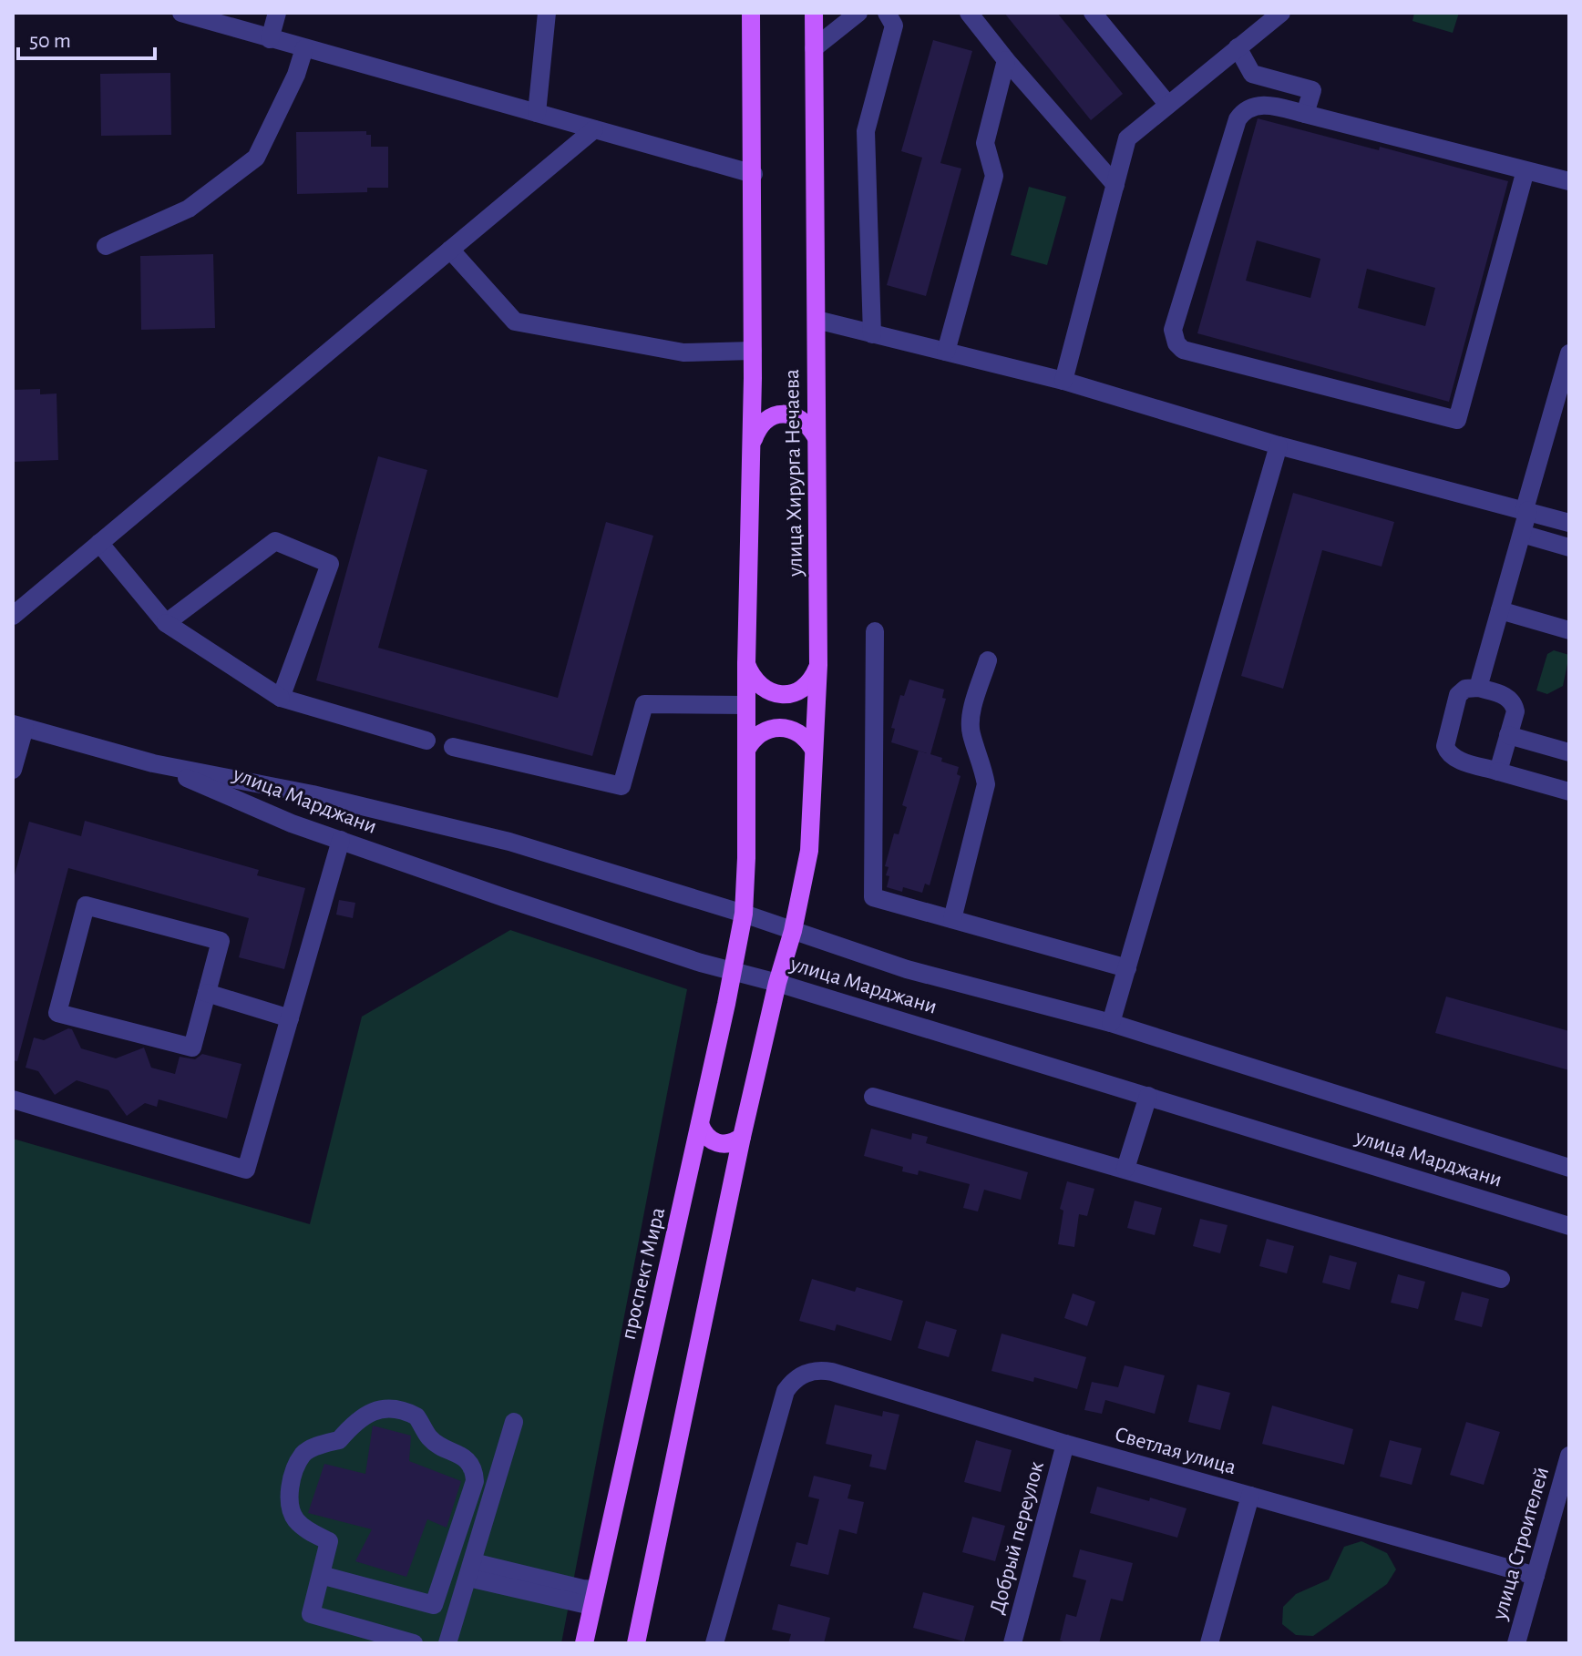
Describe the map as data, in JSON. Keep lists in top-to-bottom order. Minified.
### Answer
{"streets":{"main road":["улица Хирурга Нечаева","проспект Мира"],"street":["улица Марджани","Светлая улица","Добрый переулок","улица Строителей"]},"crossings":[["улица Хирурга Нечаева","улица Марджани"],["улица Хирурга Нечаева","проспект Мира"],["улица Марджани","проспект Мира"],["Светлая улица","Добрый переулок"],["Светлая улица","улица Строителей"]],"scale_bar":"50 m"}
